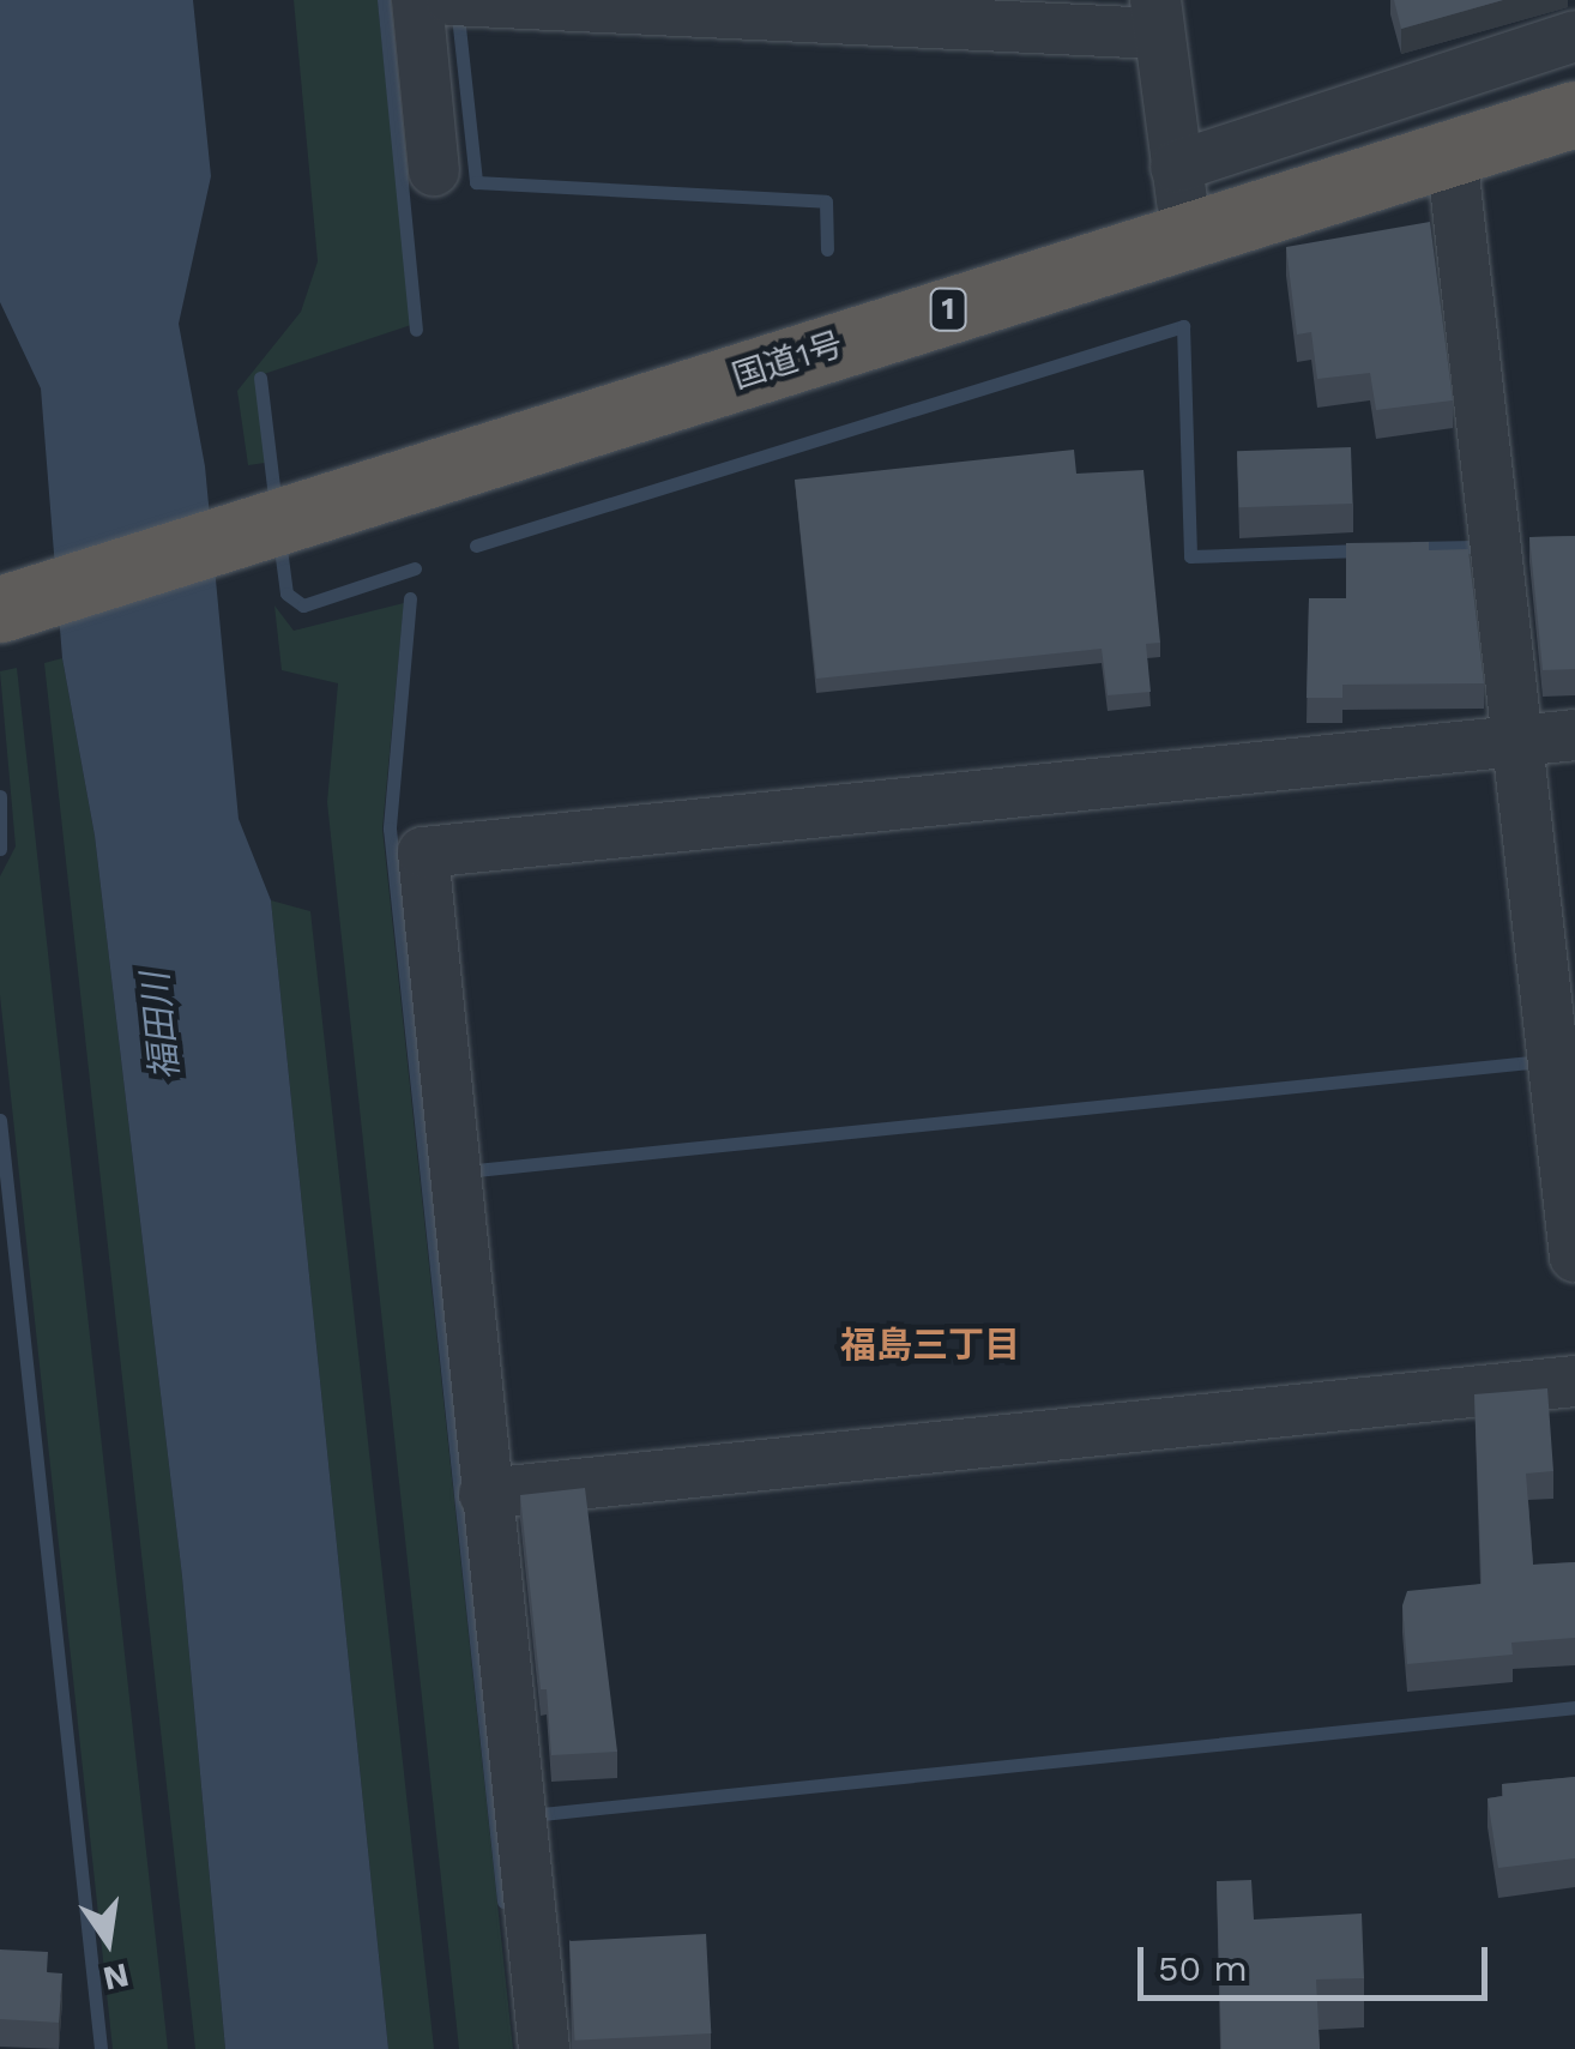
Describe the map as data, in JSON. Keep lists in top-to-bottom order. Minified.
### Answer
{"streets":{"highway":["1","国道1号"]},"districts":["福島三丁目"],"water":["福田川"],"scale_bar":"50 m","north":"bottom"}
